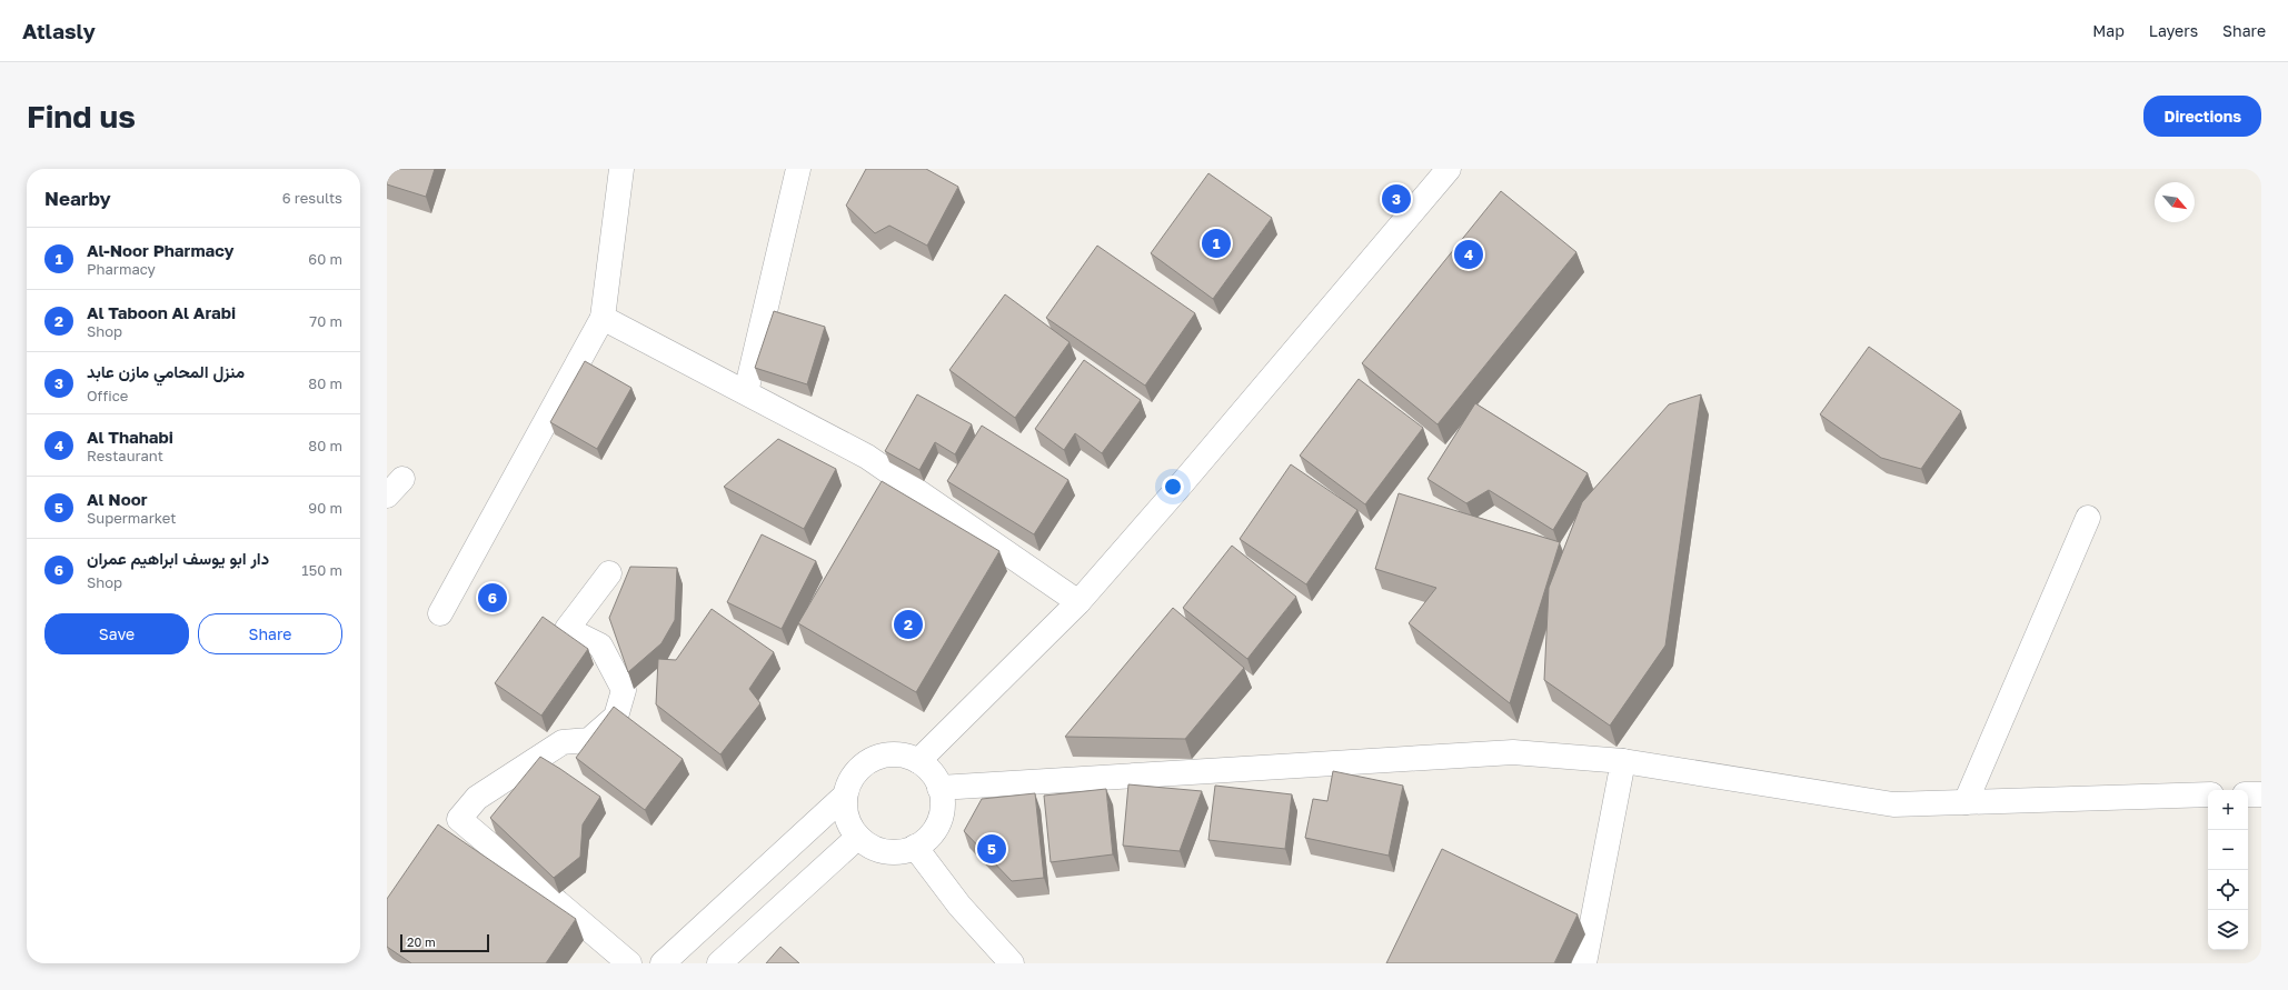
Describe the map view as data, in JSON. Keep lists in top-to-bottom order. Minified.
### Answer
{"scale_bar":"20 m","north":"bottom right","page":{"header":"Atlasly","nav":["Map","Layers","Share"],"buttons":["Directions",["Save","Share"]],"title":"Find us","heading":["Nearby","6 results"],"pins":["3","1","4","6","2","5"],"list":[{"mark":"1","name":"Al-Noor Pharmacy","note":"Pharmacy","value":"60 m"},{"mark":"2","name":"Al Taboon Al Arabi","note":"Shop","value":"70 m"},{"mark":"3","name":"منزل المحامي مازن عابد","note":"Office","value":"80 m"},{"mark":"4","name":"Al Thahabi","note":"Restaurant","value":"80 m"},{"mark":"5","name":"Al Noor","note":"Supermarket","value":"90 m"},{"mark":"6","name":"دار ابو يوسف ابراهيم عمران","note":"Shop","value":"150 m"}],"map_buttons":["+","−"],"scale":"20 m"}}
